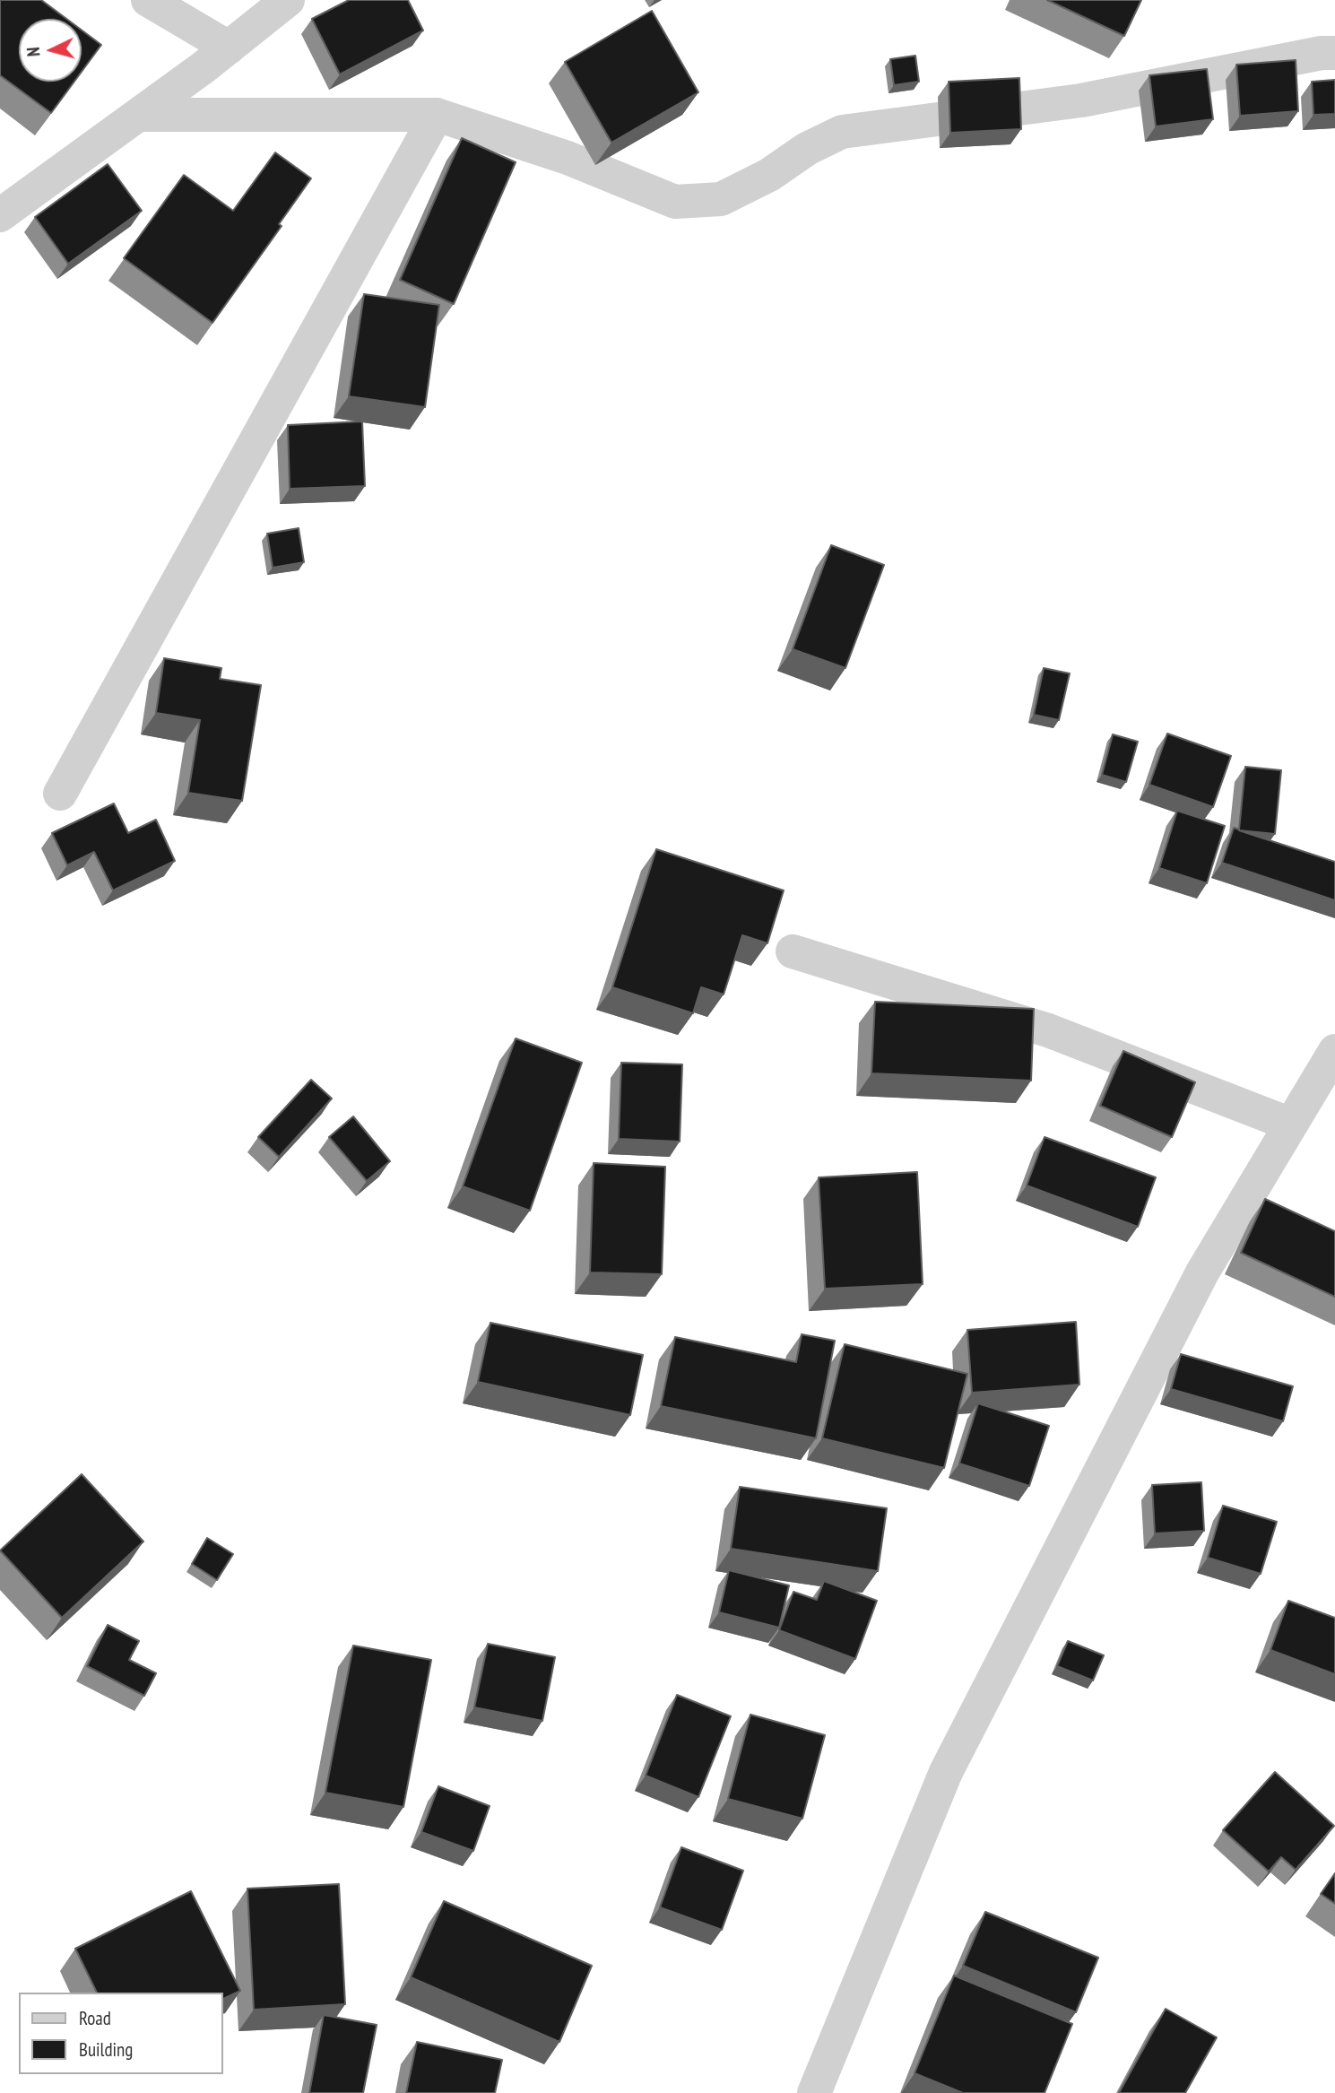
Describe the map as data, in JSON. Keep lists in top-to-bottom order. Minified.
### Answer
{"legend":["Road","Building"],"north":"left"}
